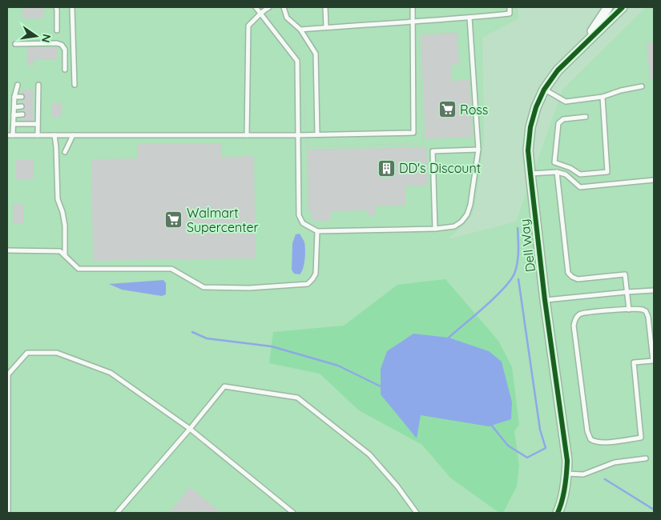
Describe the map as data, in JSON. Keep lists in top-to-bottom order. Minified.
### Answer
{"streets":{"street":["Dell Way"]},"places":{"supermarket":["Ross","Walmart Supercenter"],"building":["DD's Discount"]},"north":"right"}
